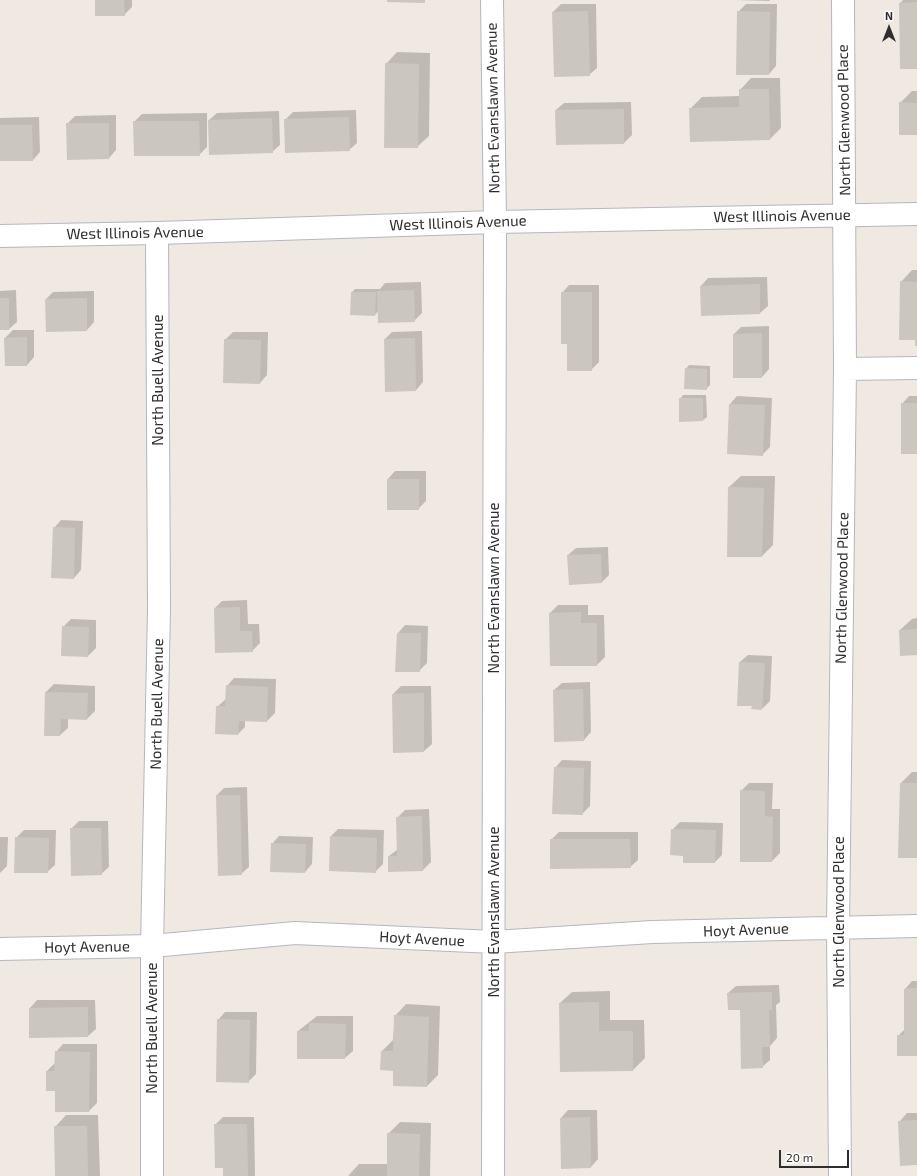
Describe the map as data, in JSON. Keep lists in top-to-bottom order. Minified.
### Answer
{"streets":{"street":["North Evanslawn Avenue","North Glenwood Place","West Illinois Avenue","North Buell Avenue","Hoyt Avenue"]},"crossings":[["North Evanslawn Avenue","West Illinois Avenue"],["North Evanslawn Avenue","Hoyt Avenue"],["North Glenwood Place","West Illinois Avenue"],["North Glenwood Place","Hoyt Avenue"],["West Illinois Avenue","North Buell Avenue"],["North Buell Avenue","Hoyt Avenue"]],"scale_bar":"20 m","north":"top"}
